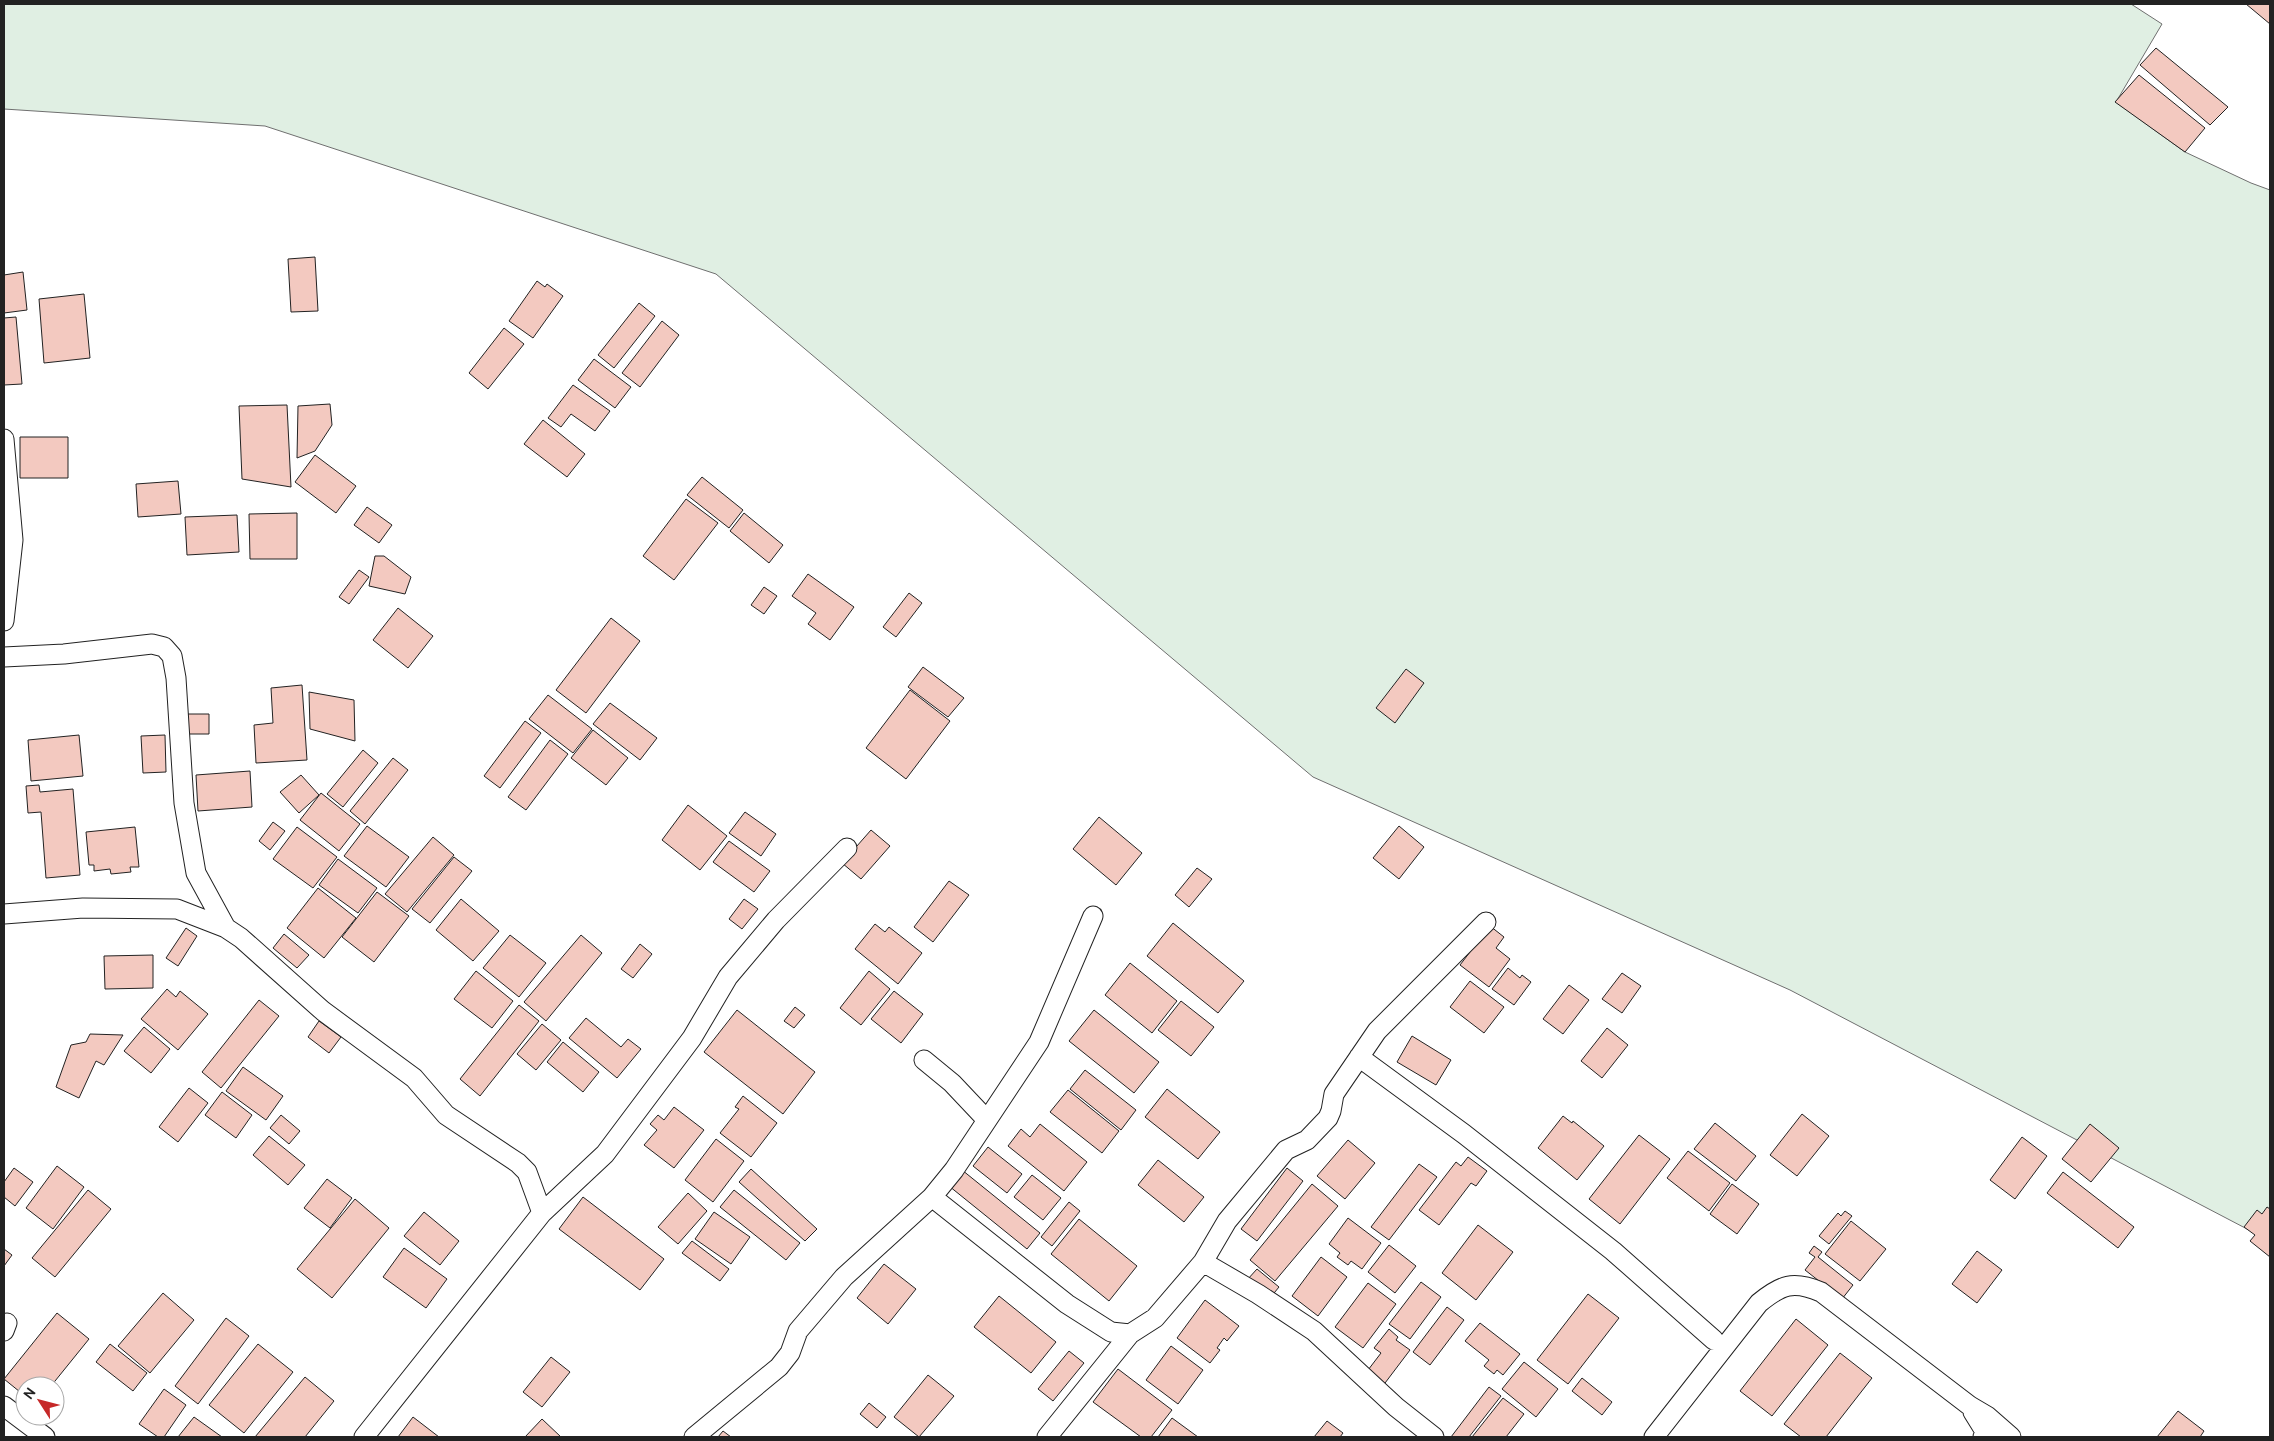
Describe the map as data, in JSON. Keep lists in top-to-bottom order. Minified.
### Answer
{"north":"top left"}
